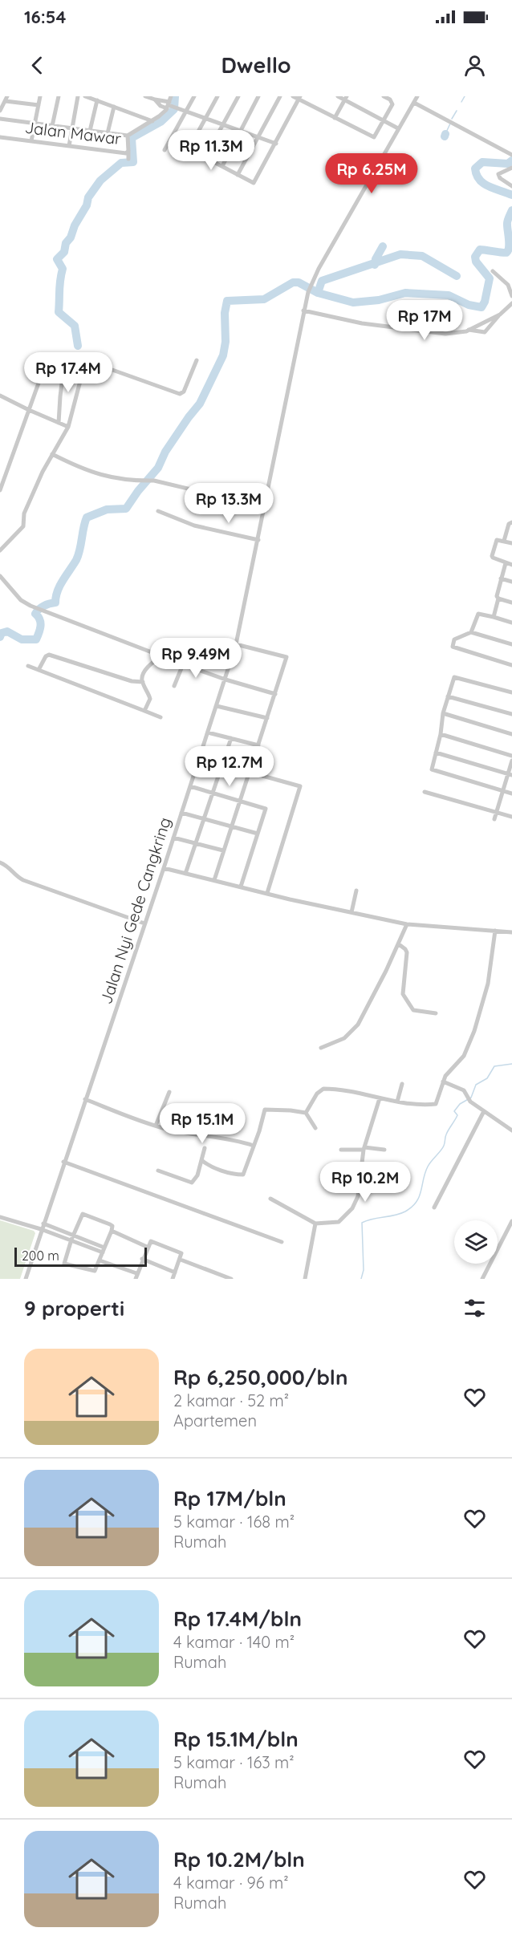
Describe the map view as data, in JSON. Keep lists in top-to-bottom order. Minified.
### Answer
{"streets":{"street":["Jalan Mawar","Jalan Nyi Gede Cangkring"]},"scale_bar":"200 m","page":{"status":"16:54","header":"Dwello","price":["Rp 11.3M","Rp 6.25M","Rp 17M","Rp 17.4M","Rp 13.3M","Rp 9.49M","Rp 12.7M","Rp 15.1M","Rp 10.2M"],"scale":"200 m","heading":"9 properti","list":[{"name":"Rp 6,250,000/bln","note":"2 kamar · 52 m² · Apartemen"},{"name":"Rp 17M/bln","note":"5 kamar · 168 m² · Rumah"},{"name":"Rp 17.4M/bln","note":"4 kamar · 140 m² · Rumah"},{"name":"Rp 15.1M/bln","note":"5 kamar · 163 m² · Rumah"},{"name":"Rp 10.2M/bln","note":"4 kamar · 96 m² · Rumah"}]}}
